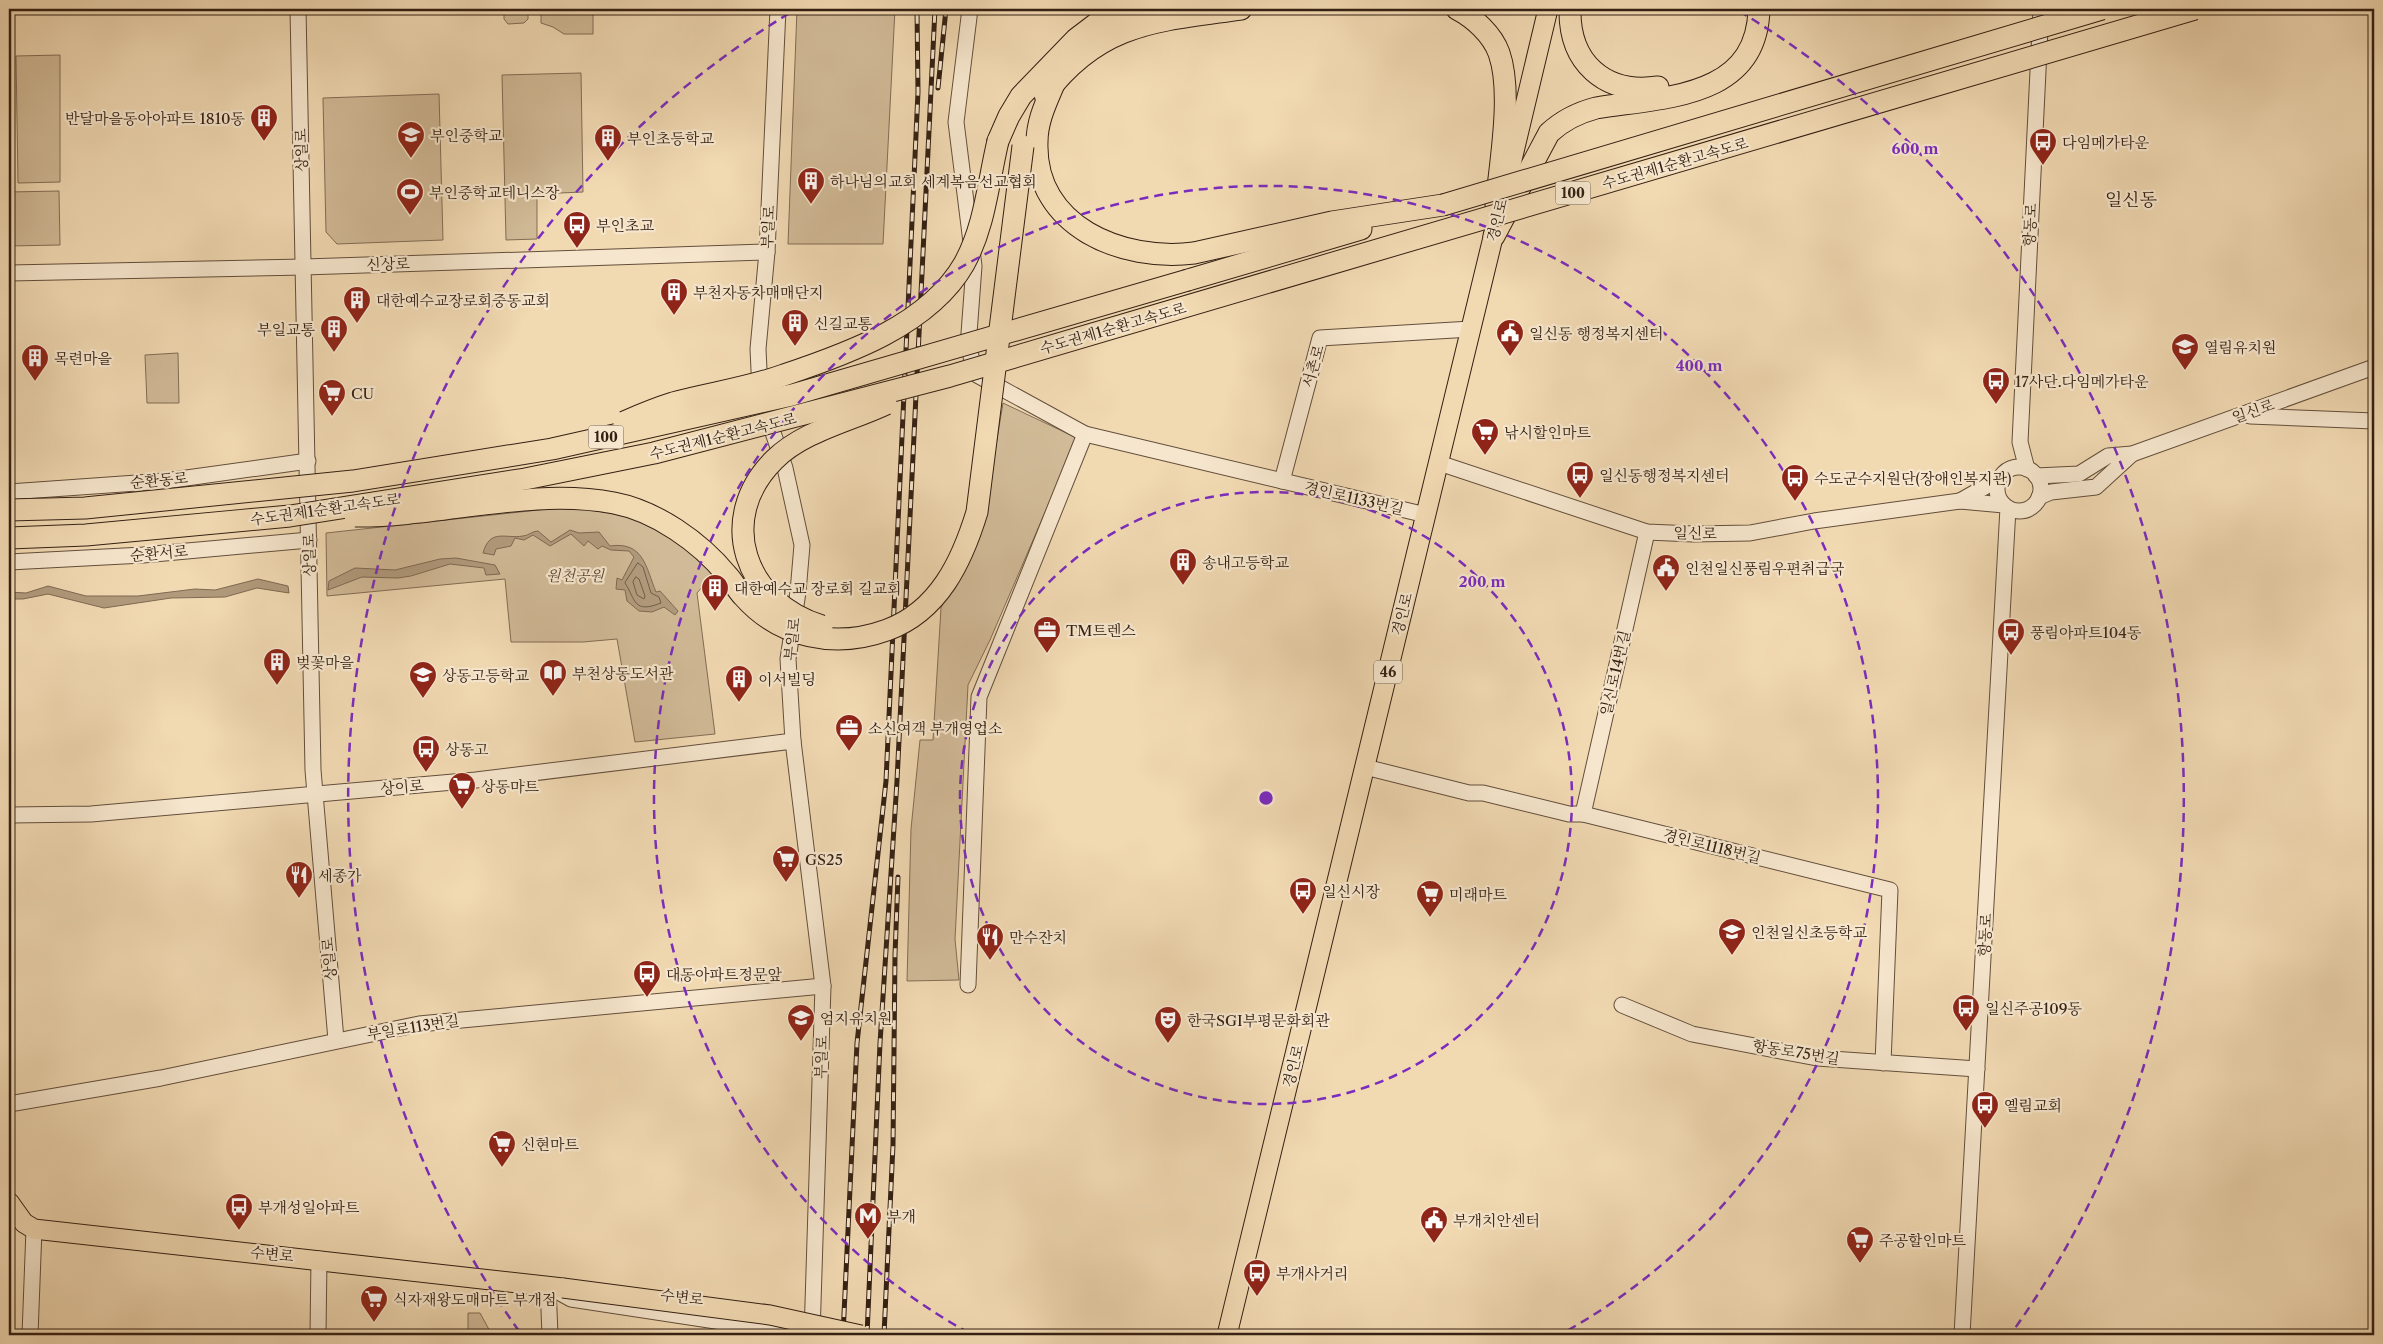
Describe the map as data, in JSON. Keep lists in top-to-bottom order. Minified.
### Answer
{"streets":{"highway":["수도권제1순환고속도로","100"],"main road":["경인로","46","수변로"],"street":["상일로","항동로","부일로","신상로","서촌로","일신로","순환동로","경인로1133번길","순환서로","일신로14번길","상이로","경인로1118번길","부일로113번길","항동로75번길"]},"crossings":[["상일로","신상로"],["상일로","순환동로"],["상일로","순환서로"],["상일로","상이로"],["상일로","부일로113번길"],["경인로","서촌로"],["경인로","일신로"],["경인로","경인로1133번길"],["경인로","경인로1118번길"],["항동로","일신로"],["항동로","항동로75번길"],["부일로","신상로"],["부일로","상이로"],["부일로","부일로113번길"],["부일로","수변로"],["서촌로","경인로1133번길"],["일신로","일신로14번길"],["일신로14번길","경인로1118번길"],["경인로1118번길","항동로75번길"]],"districts":["일신동"],"parks":["원천공원"],"places":{"building":["반달마을동아아파트 1810동","부인초등학교","하나님의교회 세계복음선교협회","부천자동차매매단지","대한예수교장로회중동교회","신길교통","부일교통","목련마을","송내고등학교","대한예수교 장로회 길교회","벚꽃마을","이서빌딩"],"school or university":["부인중학교","열림유치원","상동고등학교","인천일신초등학교","엄지유치원"],"bus stop":["다임메가타운","부인초교","17사단.다임메가타운","일신동행정복지센터","수도군수지원단(장애인복지관)","풍림아파트104동","상동고","일신시장","대동아파트정문앞","일신주공109동","옐림교회","부개성일아파트","부개사거리"],"sports":["부인중학교테니스장"],"public building":["일신동 행정복지센터","인천일신풍림우편취급국","부개치안센터"],"supermarket":["CU","낚시할인마트","상동마트","GS25","미래마트","신현마트","주공할인마트","식자재왕도매마트 부개점"],"office":["TM트렌스","소신여객 부개영업소"],"library":["부천상동도서관"],"restaurant":["세종가","만수잔치"],"theatre":["한국SGI부평문화회관"],"metro station":["부개"]},"rings":["600 m","400 m","200 m"]}
